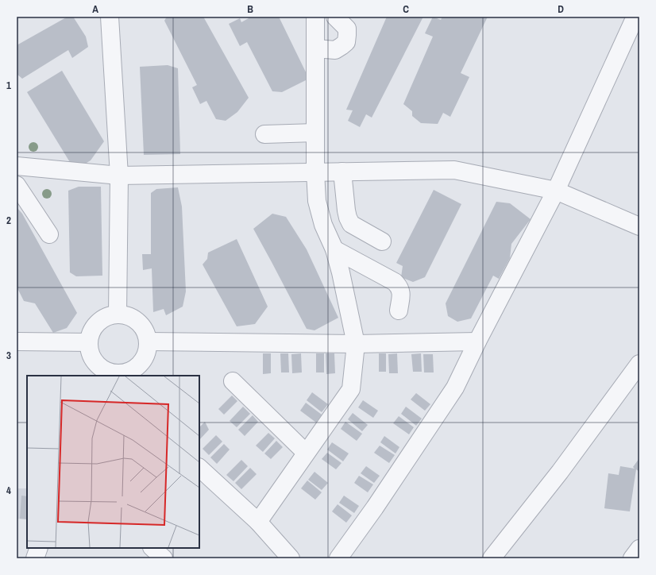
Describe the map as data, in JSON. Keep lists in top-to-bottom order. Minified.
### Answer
{"grid":{"columns":["A","B","C","D"],"rows":["1","2","3","4"]}}
